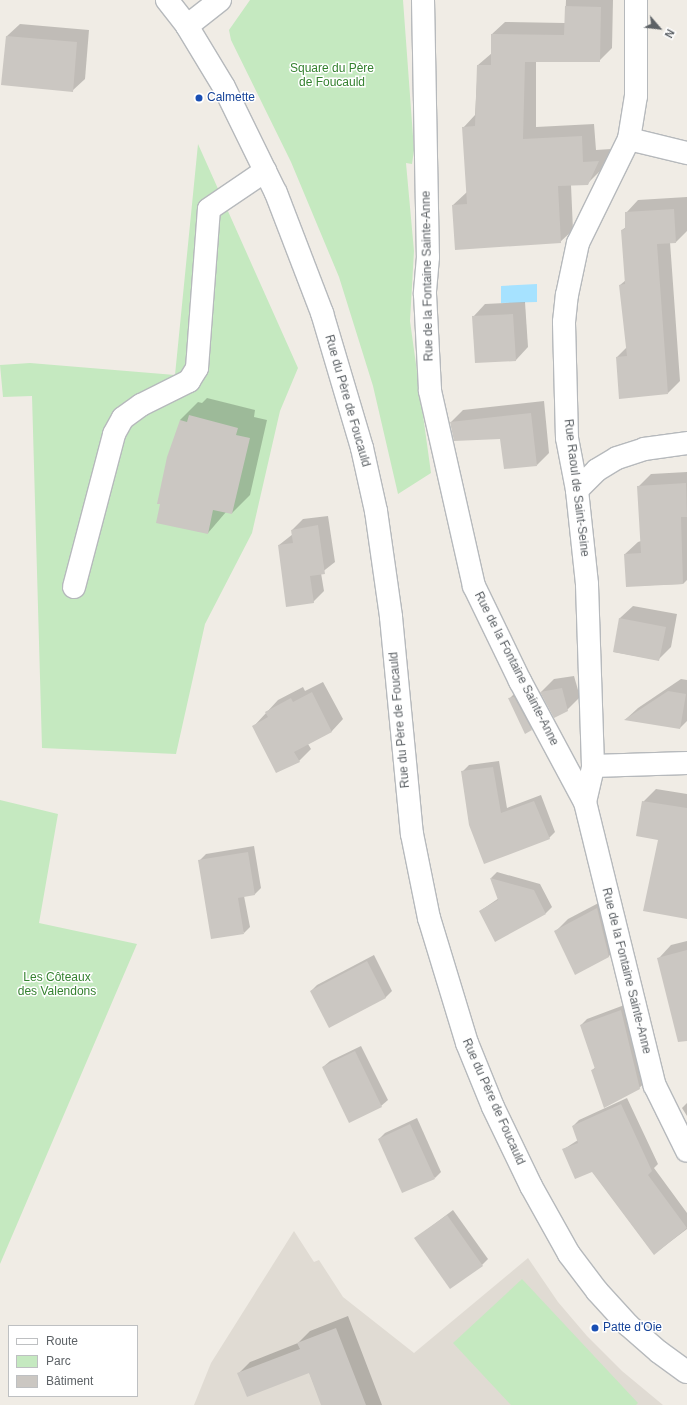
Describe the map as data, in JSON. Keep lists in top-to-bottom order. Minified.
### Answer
{"streets":{"street":["Rue de la Fontaine Sainte-Anne","Rue du Père de Foucauld","Rue Raoul de Saint-Seine"]},"crossings":[["Rue de la Fontaine Sainte-Anne","Rue Raoul de Saint-Seine"]],"parks":["Square du Père de Foucauld","Les Côteaux des Valendons"],"places":["Calmette","Patte d'Oie"],"legend":["Route","Parc","Bâtiment"],"north":"bottom right"}
